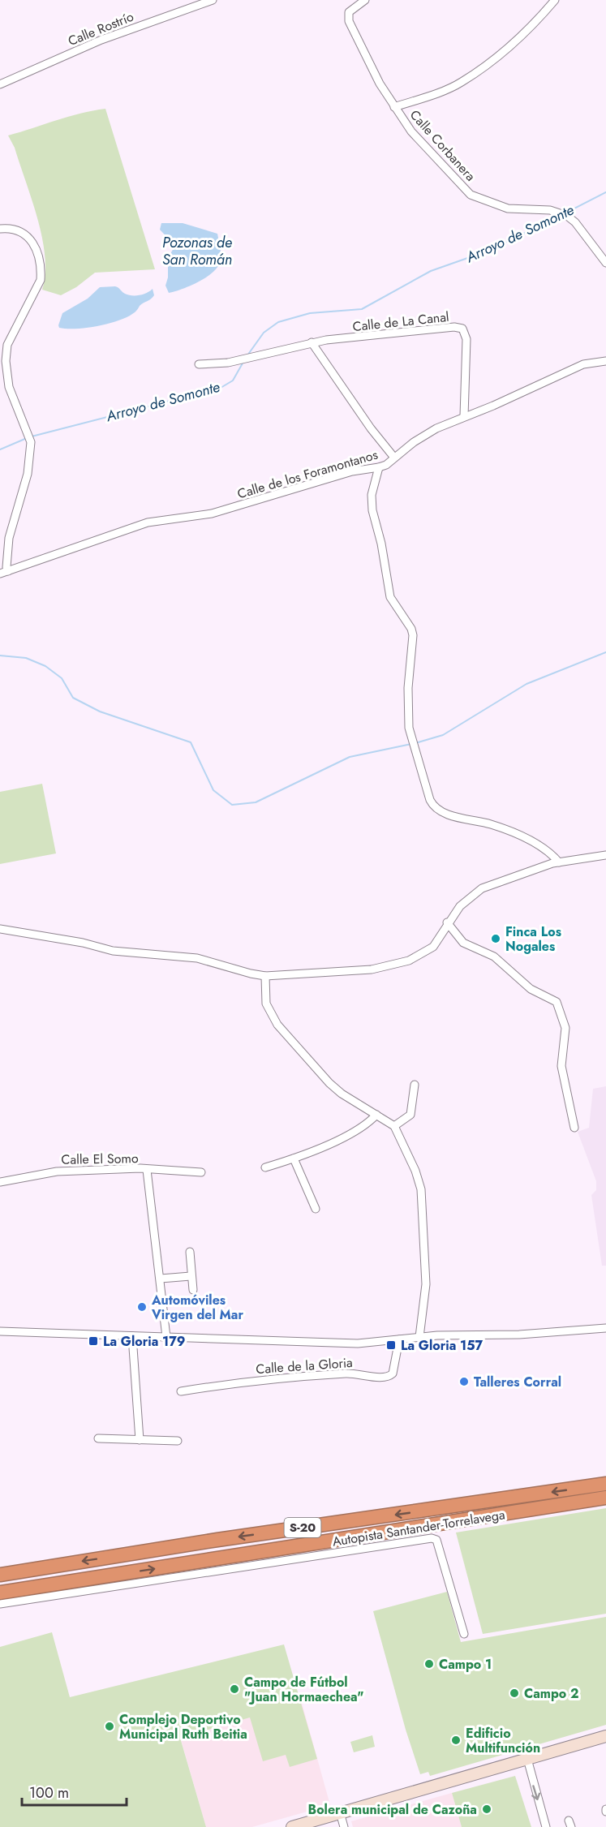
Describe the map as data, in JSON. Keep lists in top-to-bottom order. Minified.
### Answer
{"streets":{"highway":["S-20","Autopista Santander-Torrelavega"],"street":["Calle Rostrío","Calle Corbanera","Calle de La Canal","Calle de los Foramontanos","Calle El Somo","Calle de la Gloria"]},"crossings":[["Calle de La Canal","Calle de los Foramontanos"]],"water":["Arroyo de Somonte","Pozonas de San Román"],"places":{"other":["Finca Los Nogales","Automóviles Virgen del Mar","Talleres Corral","Campo 1","Campo de Fútbol \"Juan Hormaechea\"","Campo 2","Complejo Deportivo Municipal Ruth Beitia","Edificio Multifunción","Bolera municipal de Cazoña"],"transit":["La Gloria 179","La Gloria 157"]},"scale_bar":"100 m"}
